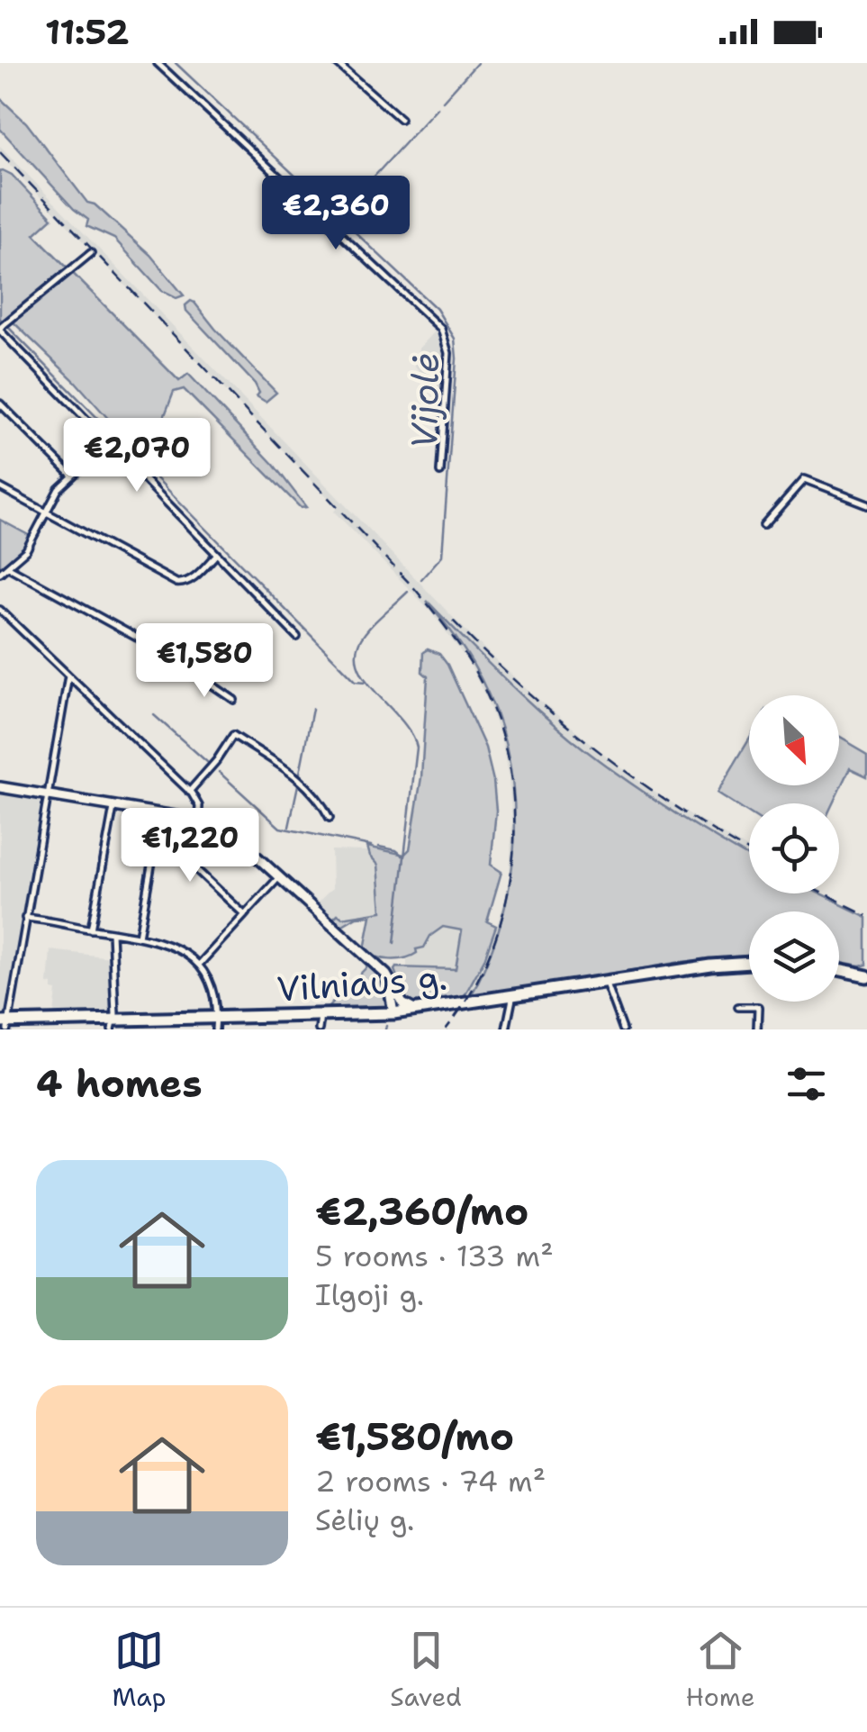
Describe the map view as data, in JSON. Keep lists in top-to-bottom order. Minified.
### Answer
{"streets":{"highway":["Vilniaus g."]},"water":["Vijolė"],"north":"bottom right","page":{"status":"11:52","price":["€2,360","€2,070","€1,580","€1,220"],"heading":"4 homes","list":[{"name":"€2,360/mo","note":"5 rooms · 133 m² · Ilgoji g."},{"name":"€1,580/mo","note":"2 rooms · 74 m² · Sėlių g."}],"tabs":["Map","Saved","Home"]}}
